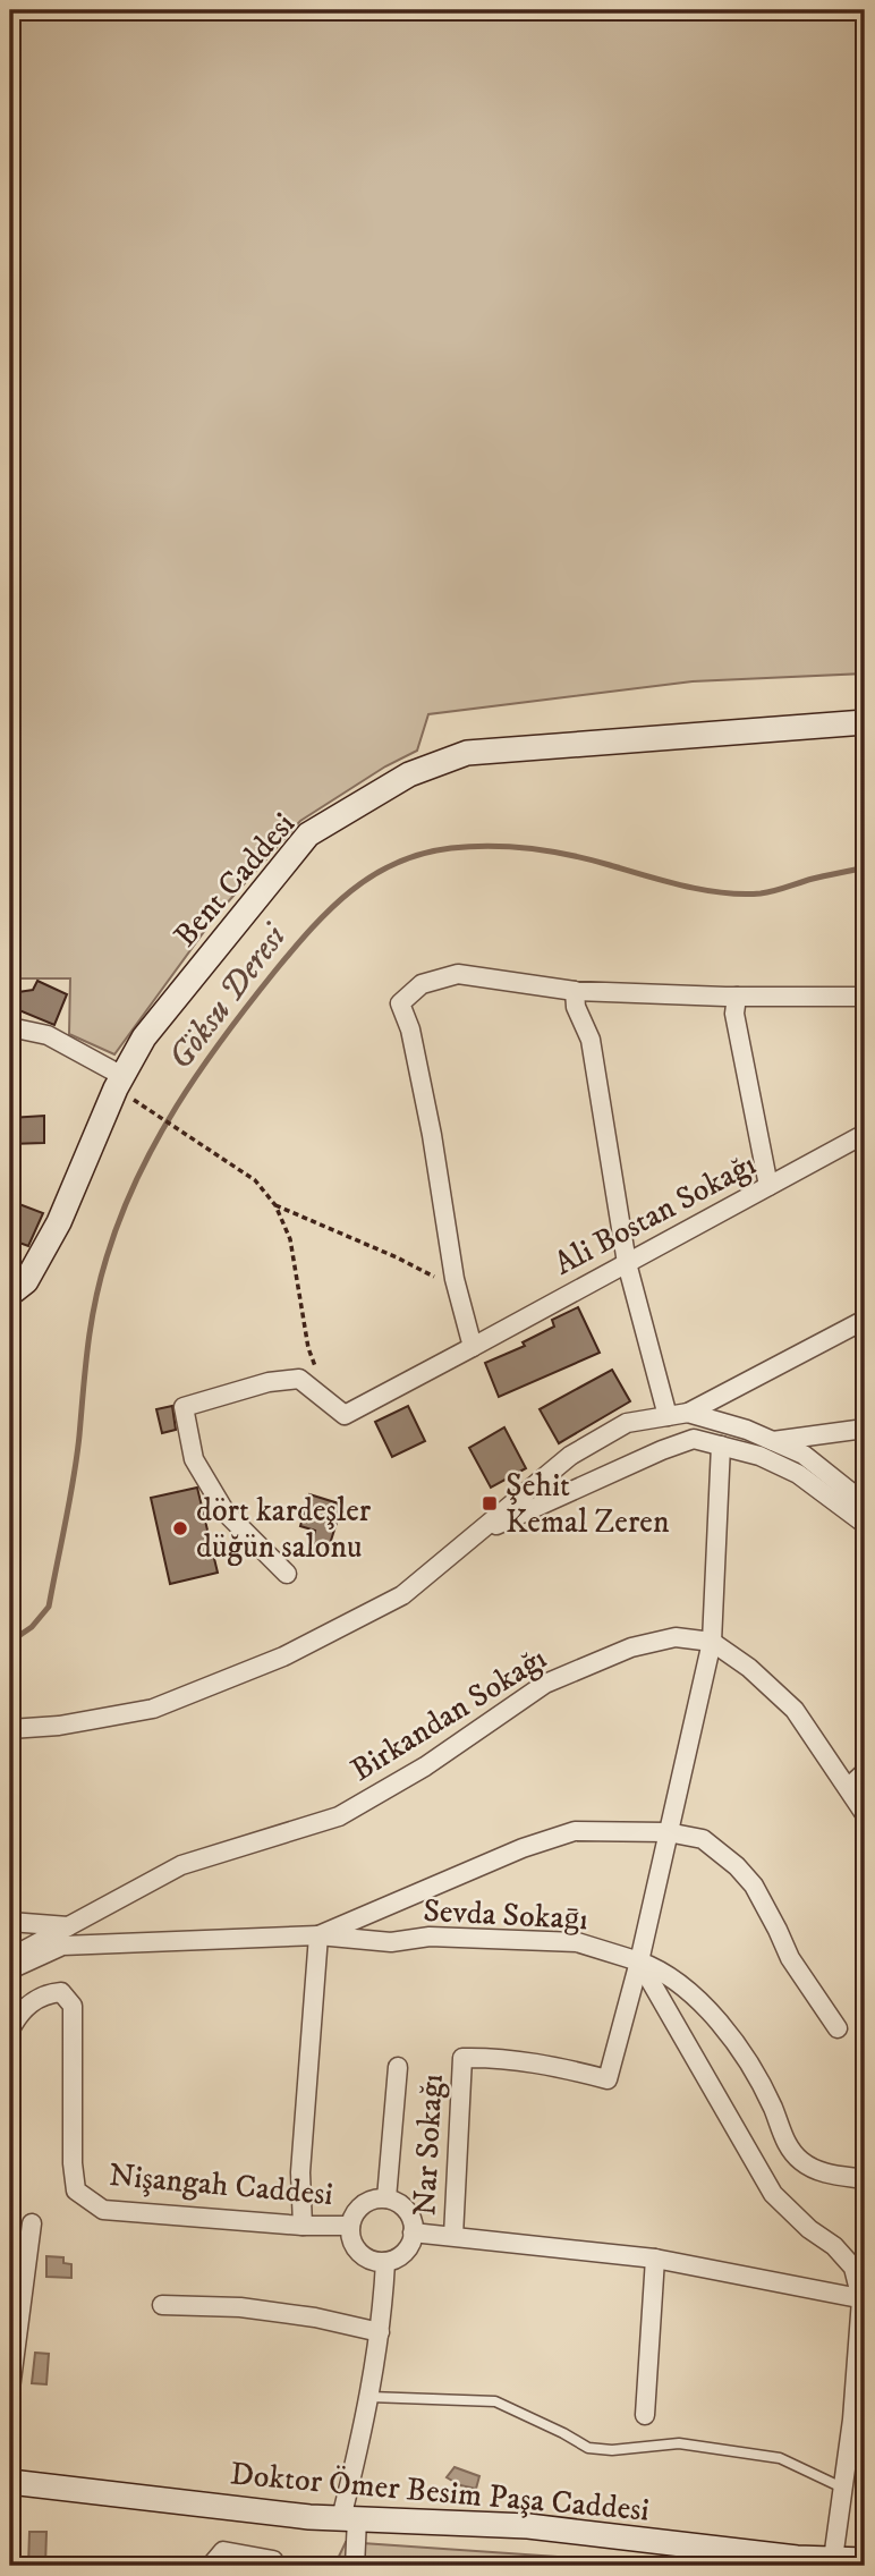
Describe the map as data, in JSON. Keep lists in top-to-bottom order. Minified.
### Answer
{"streets":{"street":["Bent Caddesi","Ali Bostan Sokağı","Birkandan Sokağı","Sevda Sokaḡı","Nar Sokağı","Nişangah Caddesi","Doktor Ömer Besim Paşa Caddesi"]},"crossings":[["Sevda Sokaḡı","Nar Sokağı"]],"water":["Göksu Deresi"],"places":{"transit":["Şehit Kemal Zeren"],"other":["dört kardeşler düğün salonu"]}}
